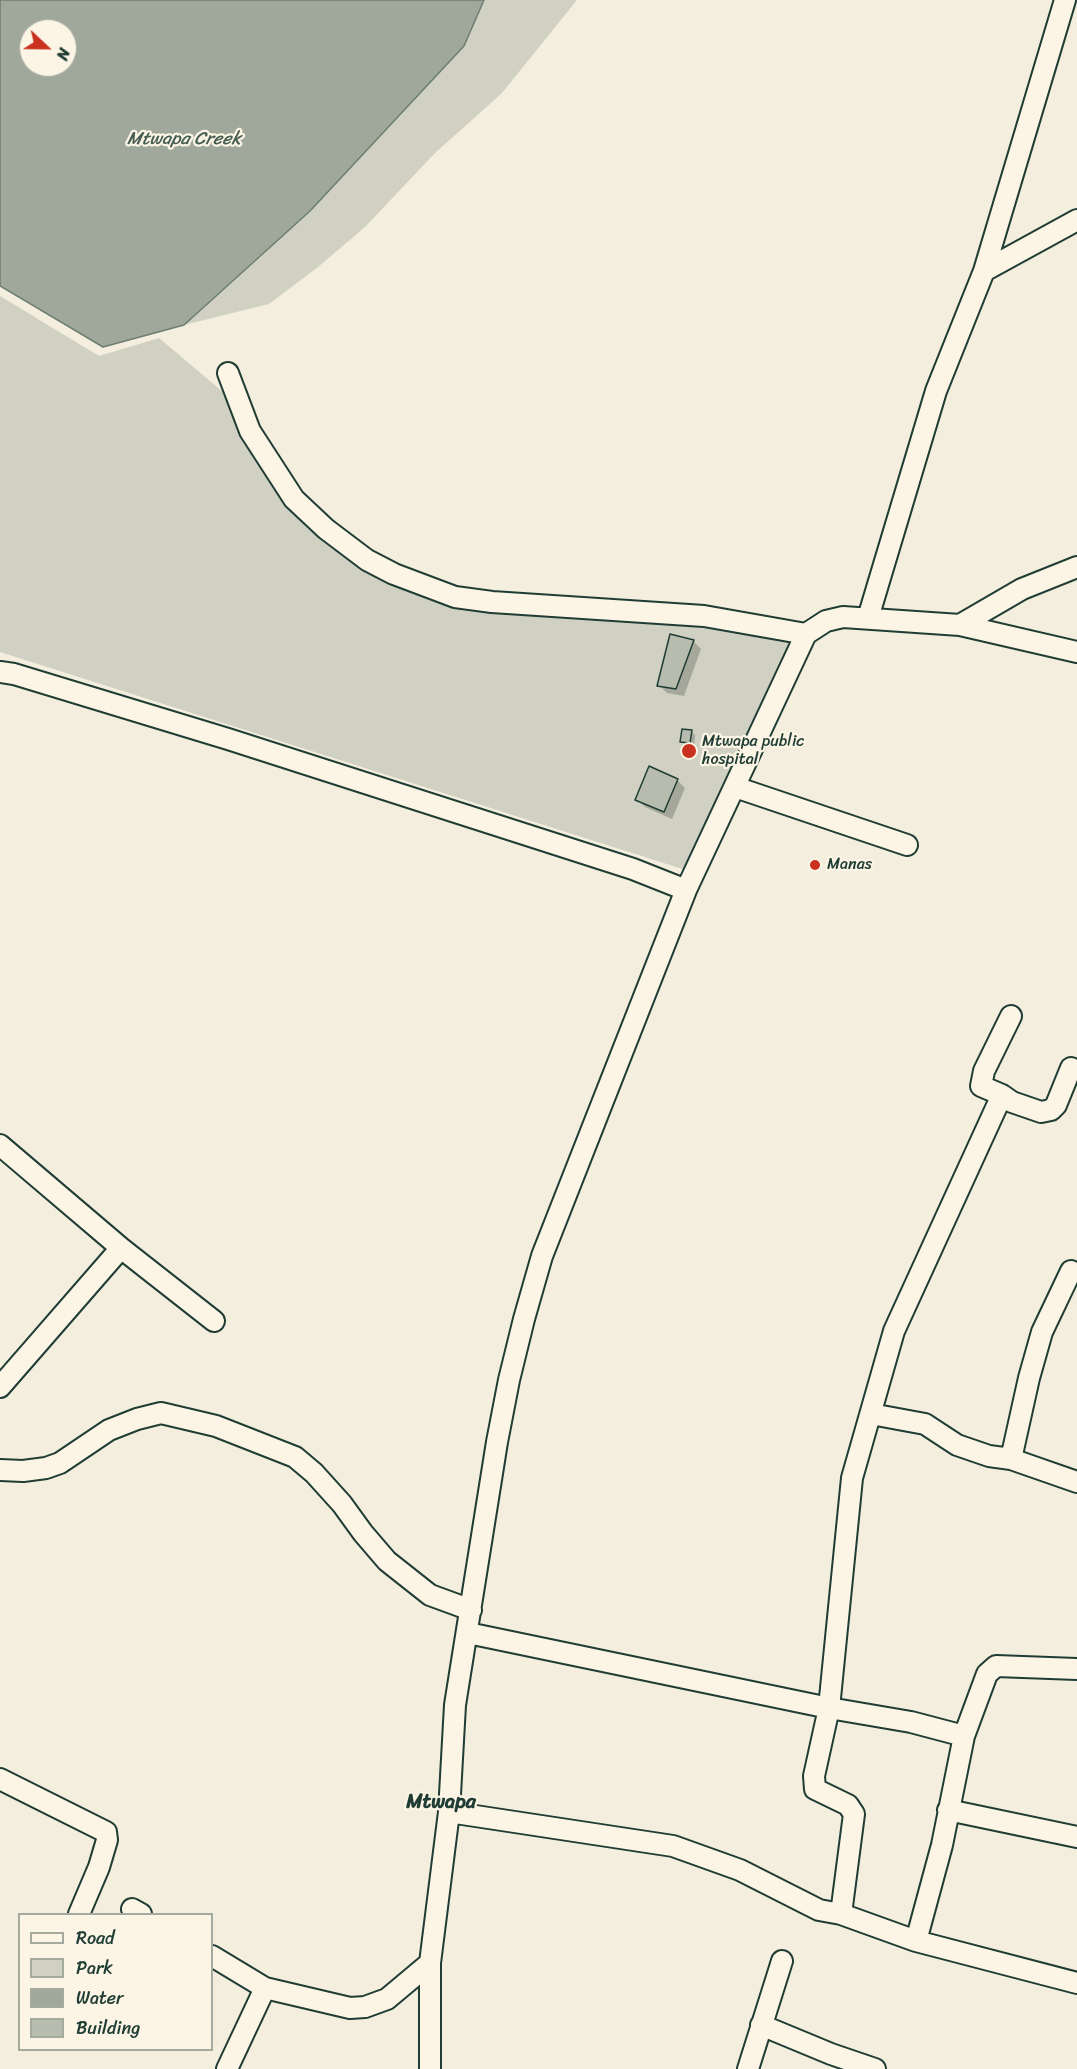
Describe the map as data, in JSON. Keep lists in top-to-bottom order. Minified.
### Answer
{"districts":["Mtwapa"],"water":["Mtwapa Creek"],"places":["Mtwapa public hospital","Manas"],"legend":["Road","Park","Water","Building"],"north":"right"}
